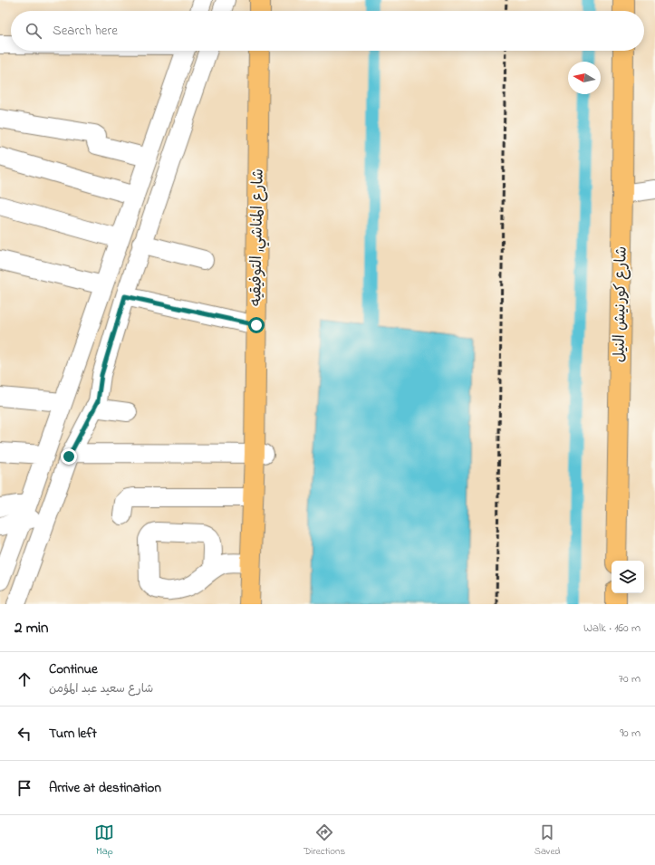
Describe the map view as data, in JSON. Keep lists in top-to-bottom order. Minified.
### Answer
{"streets":{"main road":["شارع المناشي, التوفيقيه","شارع كورنيش النيل"]},"north":"left","page":{"search":"Search here","heading":["2 min","Walk · 160 m"],"list":[["Continue","شارع سعيد عبد المؤمن","70 m"],["Turn left","90 m"],"Arrive at destination"],"nav":["Map","Directions","Saved"]}}
